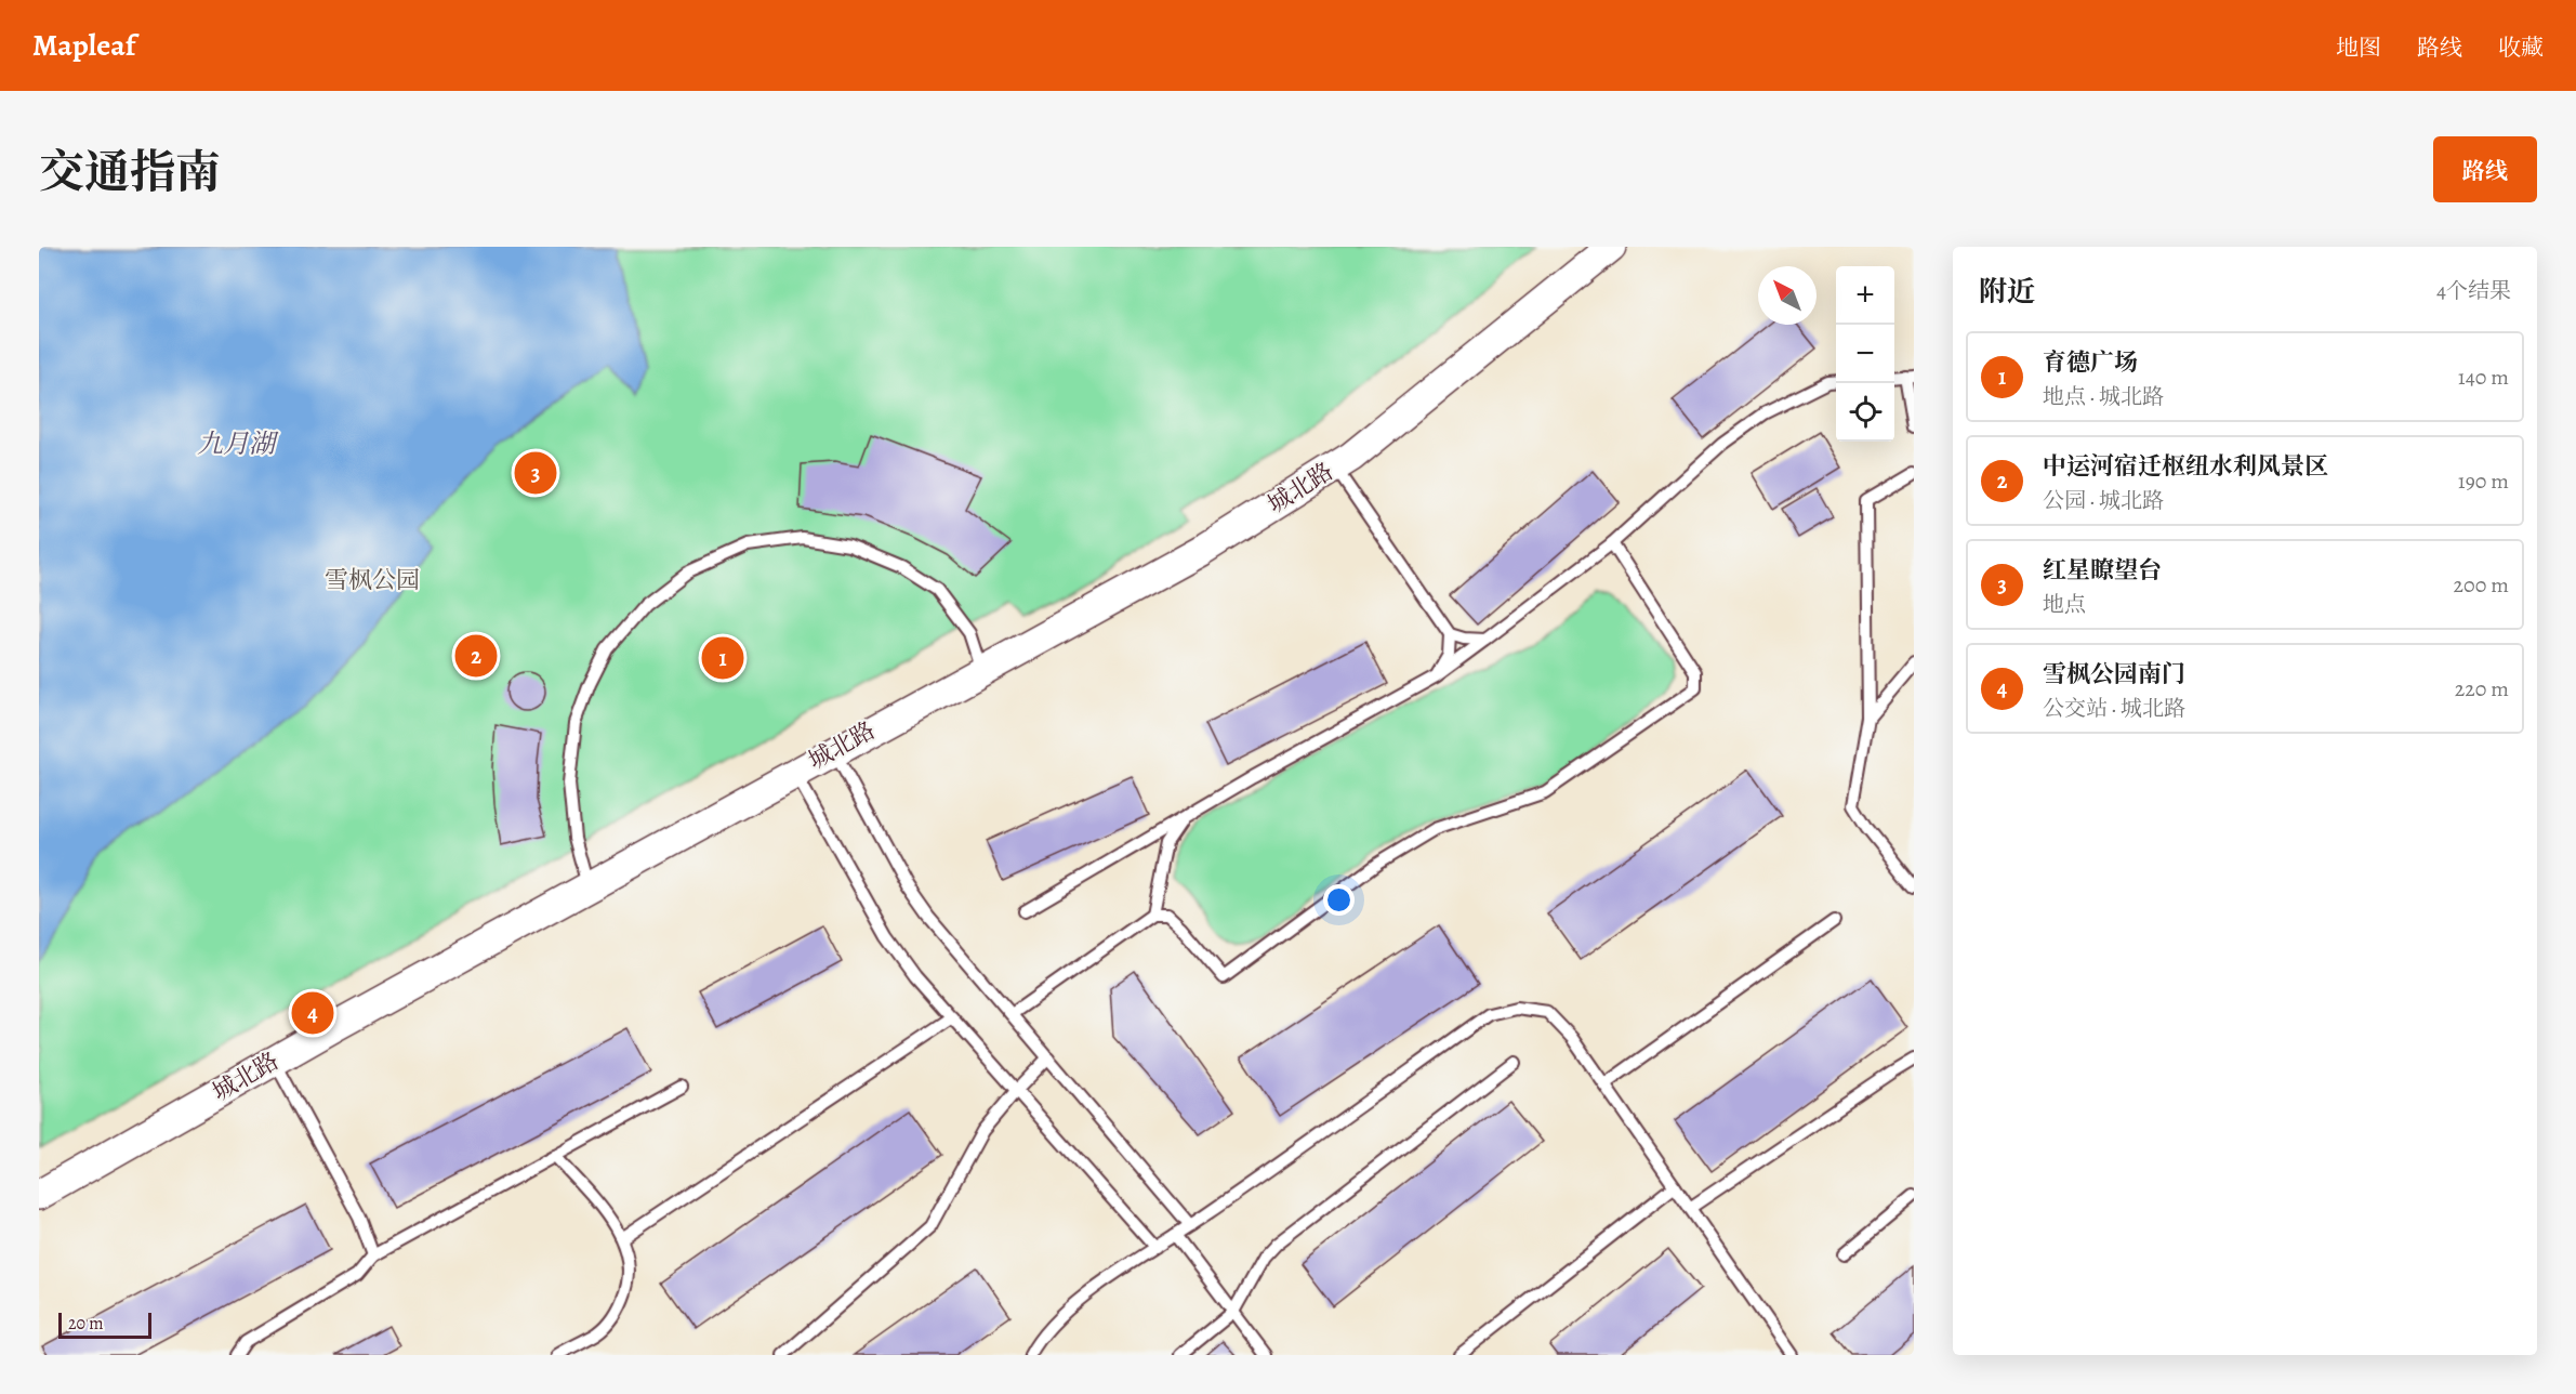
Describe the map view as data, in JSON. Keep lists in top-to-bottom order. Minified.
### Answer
{"streets":{"street":["城北路"]},"water":["九月湖"],"parks":["雪枫公园"],"scale_bar":"20 m","north":"top left","page":{"header":"Mapleaf","nav":["地图","路线","收藏"],"title":"交通指南","buttons":"路线","heading":["附近","4个结果"],"map_buttons":["+","−"],"list":[{"mark":"1","name":"育德广场","note":"地点 · 城北路","value":"140 m"},{"mark":"2","name":"中运河宿迁枢纽水利风景区","note":"公园 · 城北路","value":"190 m"},{"mark":"3","name":"红星瞭望台","note":"地点","value":"200 m"},{"mark":"4","name":"雪枫公园南门","note":"公交站 · 城北路","value":"220 m"}],"pins":["3","2","1","4"],"scale":"20 m"}}
